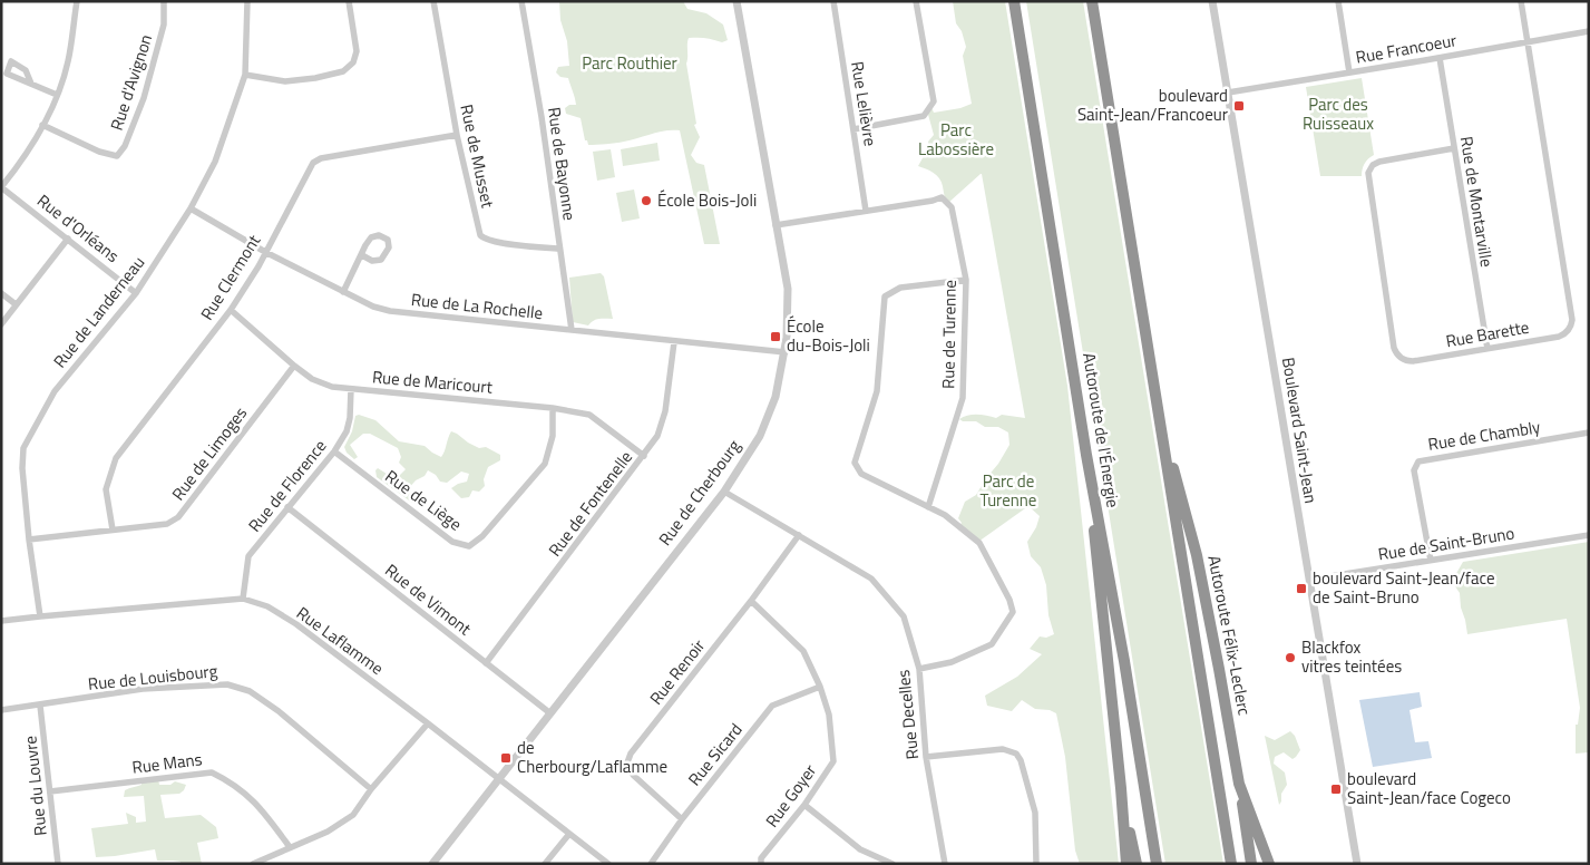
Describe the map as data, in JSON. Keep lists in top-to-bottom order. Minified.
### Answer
{"streets":{"highway":["Autoroute de l'Énergie","Autoroute Félix-Leclerc"],"street":["Rue Francoeur","Rue d'Avignon","Rue Lelièvre","Rue de Musset","Rue de Bayonne","Rue de Montarville","Rue d'Orléans","Rue Clermont","Rue de La Rochelle","Rue de Landerneau","Rue de Turenne","Rue Barette","Rue de Maricourt","Boulevard Saint-Jean","Rue de Chambly","Rue de Limoges","Rue de Florence","Rue de Cherbourg","Rue de Liège","Rue de Fontenelle","Rue de Saint-Bruno","Rue de Vimont","Rue Laflamme","Rue Renoir","Rue de Louisbourg","Rue Decelles","Rue Sicard","Rue Mans","Rue du Louvre","Rue Goyer"]},"crossings":[["Rue Francoeur","Rue de Montarville"],["Rue Francoeur","Rue Barette"],["Rue Francoeur","Boulevard Saint-Jean"],["Rue Lelièvre","Rue de Turenne"],["Rue de Musset","Rue de Bayonne"],["Rue de Musset","Rue Clermont"],["Rue de Bayonne","Rue de La Rochelle"],["Rue de Montarville","Rue Barette"],["Rue d'Orléans","Rue de Landerneau"],["Rue Clermont","Rue de La Rochelle"],["Rue Clermont","Rue de Maricourt"],["Rue Clermont","Rue de Limoges"],["Rue de La Rochelle","Rue de Landerneau"],["Rue de La Rochelle","Rue de Cherbourg"],["Rue de La Rochelle","Rue de Fontenelle"],["Rue de Landerneau","Rue de Limoges"],["Rue de Landerneau","Rue Laflamme"],["Rue de Turenne","Rue de Cherbourg"],["Rue de Maricourt","Rue de Limoges"],["Rue de Maricourt","Rue de Florence"],["Rue de Maricourt","Rue de Liège"],["Rue de Maricourt","Rue de Fontenelle"],["Boulevard Saint-Jean","Rue de Saint-Bruno"],["Rue de Chambly","Rue de Saint-Bruno"],["Rue de Florence","Rue de Liège"],["Rue de Florence","Rue de Vimont"],["Rue de Florence","Rue Laflamme"],["Rue de Cherbourg","Rue de Vimont"],["Rue de Cherbourg","Rue Laflamme"],["Rue de Cherbourg","Rue Decelles"],["Rue de Fontenelle","Rue de Vimont"],["Rue Renoir","Rue Decelles"],["Rue Renoir","Rue Sicard"],["Rue Renoir","Rue Goyer"],["Rue de Louisbourg","Rue du Louvre"],["Rue Sicard","Rue Goyer"],["Rue Mans","Rue du Louvre"]],"parks":["Parc Routhier","Parc des Ruisseaux","Parc Labossière","Parc de Turenne"],"places":{"transit":["boulevard Saint-Jean/Francoeur","École du-Bois-Joli","boulevard Saint-Jean/face de Saint-Bruno","de Cherbourg/Laflamme","boulevard Saint-Jean/face Cogeco"],"other":["École Bois-Joli","Blackfox vitres teintées"]}}
